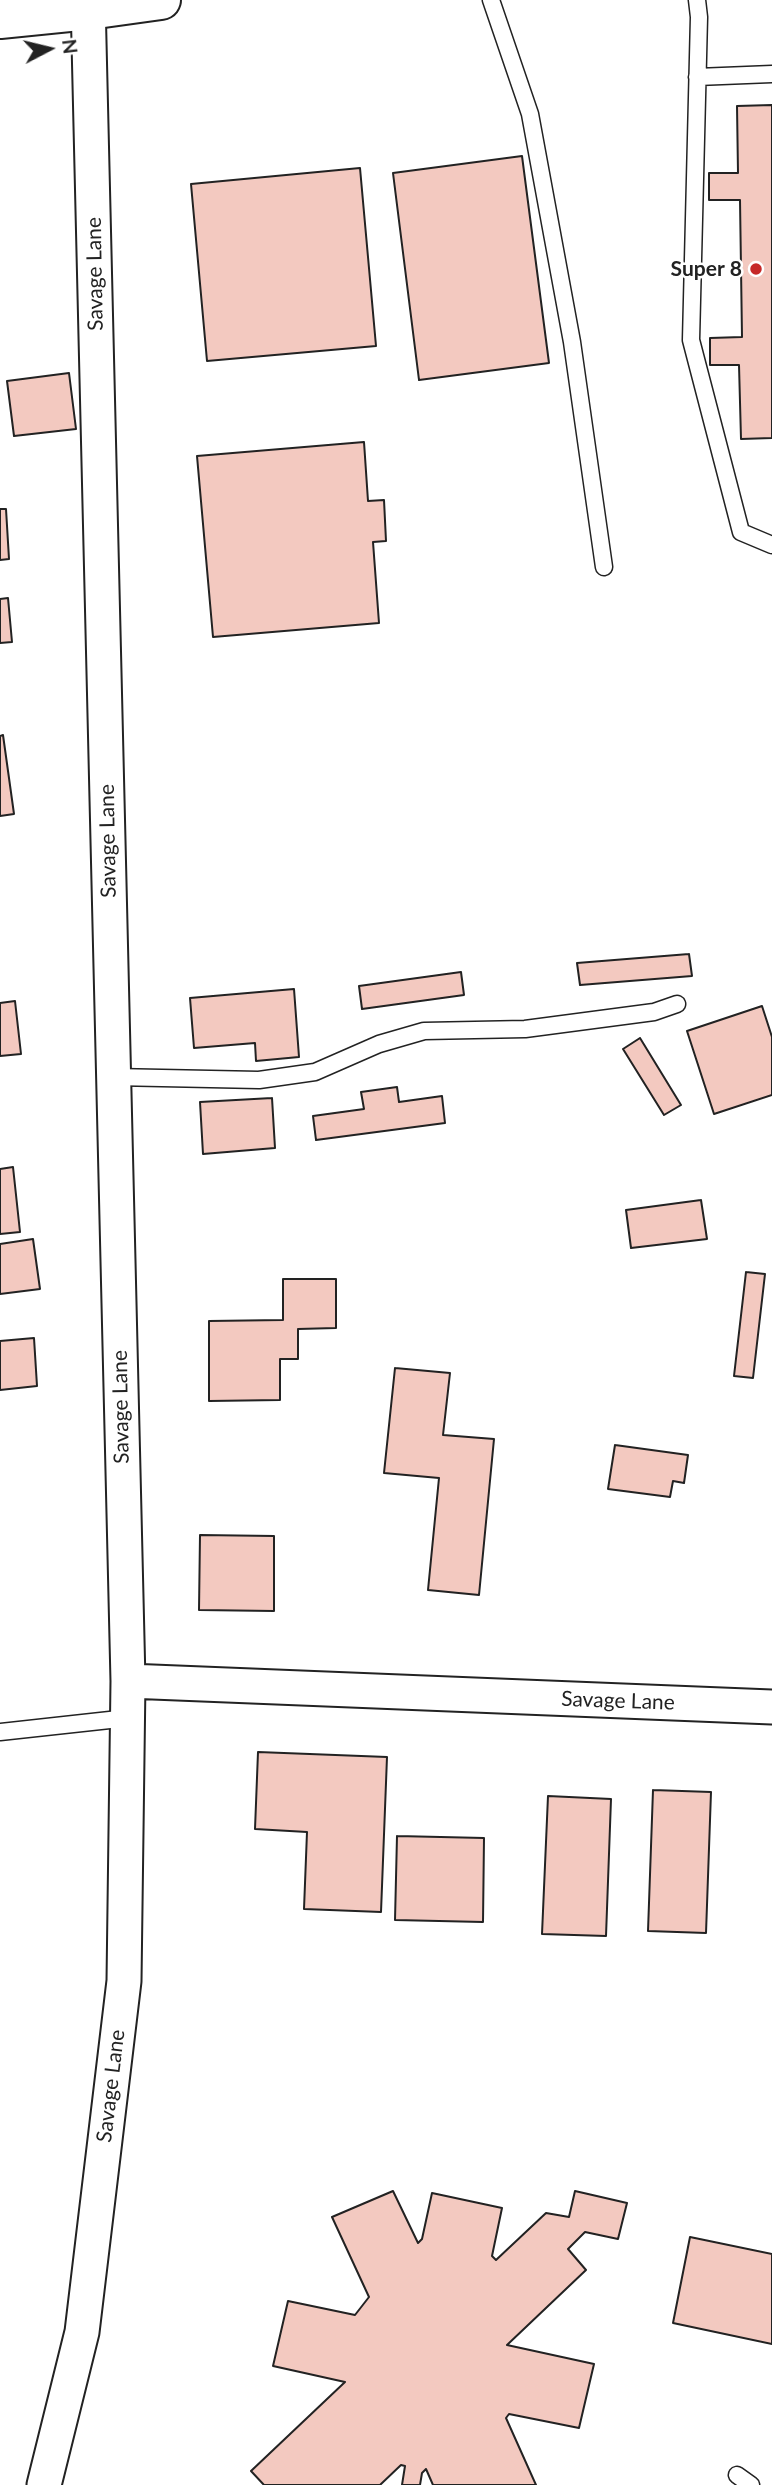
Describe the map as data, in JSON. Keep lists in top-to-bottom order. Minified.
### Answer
{"streets":{"street":["Savage Lane"]},"places":["Super 8"],"north":"right"}
